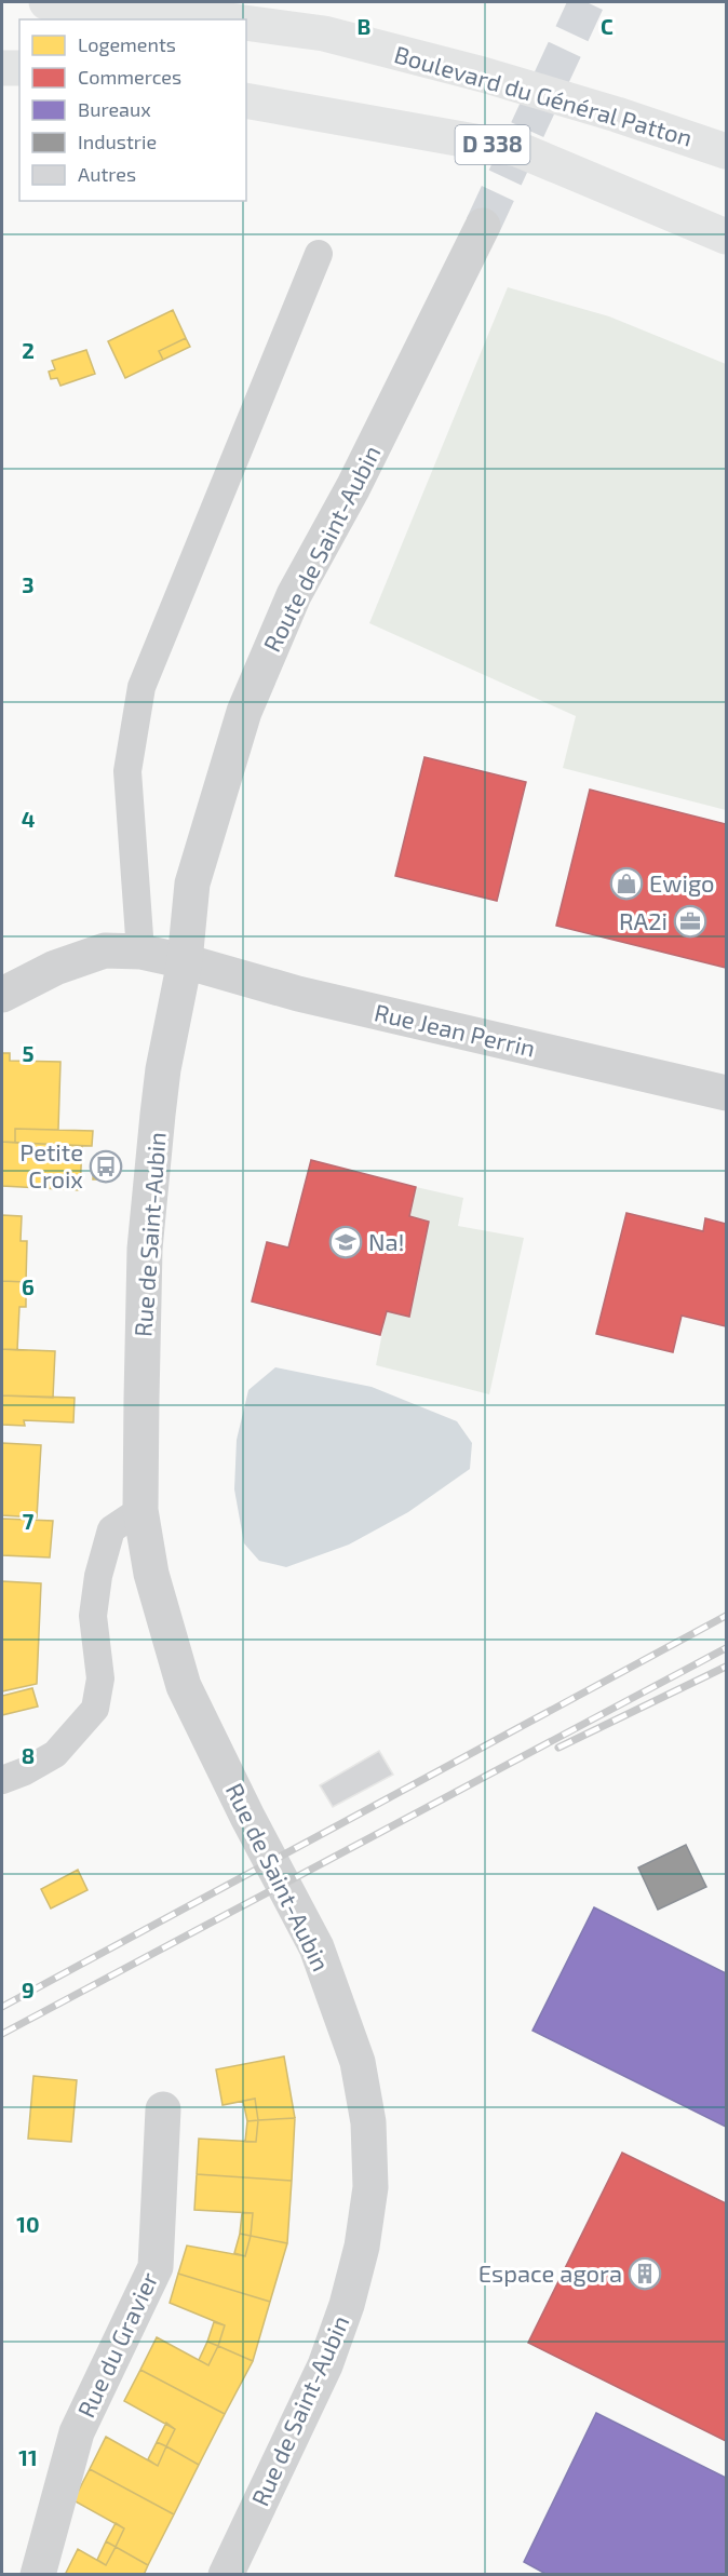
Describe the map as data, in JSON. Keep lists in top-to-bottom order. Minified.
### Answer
{"streets":{"highway":["Boulevard du Général Patton","D 338"],"street":["Route de Saint-Aubin","Rue Jean Perrin","Rue de Saint-Aubin","Rue du Gravier"]},"crossings":[["Route de Saint-Aubin","Rue Jean Perrin"],["Route de Saint-Aubin","Rue de Saint-Aubin"],["Rue Jean Perrin","Rue de Saint-Aubin"]],"places":{"shop":["Ewigo"],"office":["RA2i"],"bus stop":["Petite Croix"],"school or university":["Na!"],"building":["Espace agora"]},"legend":["Logements","Commerces","Bureaux","Industrie","Autres"],"grid":{"columns":["B","C"],"rows":["2","3","4","5","6","7","8","9","10","11"]}}
